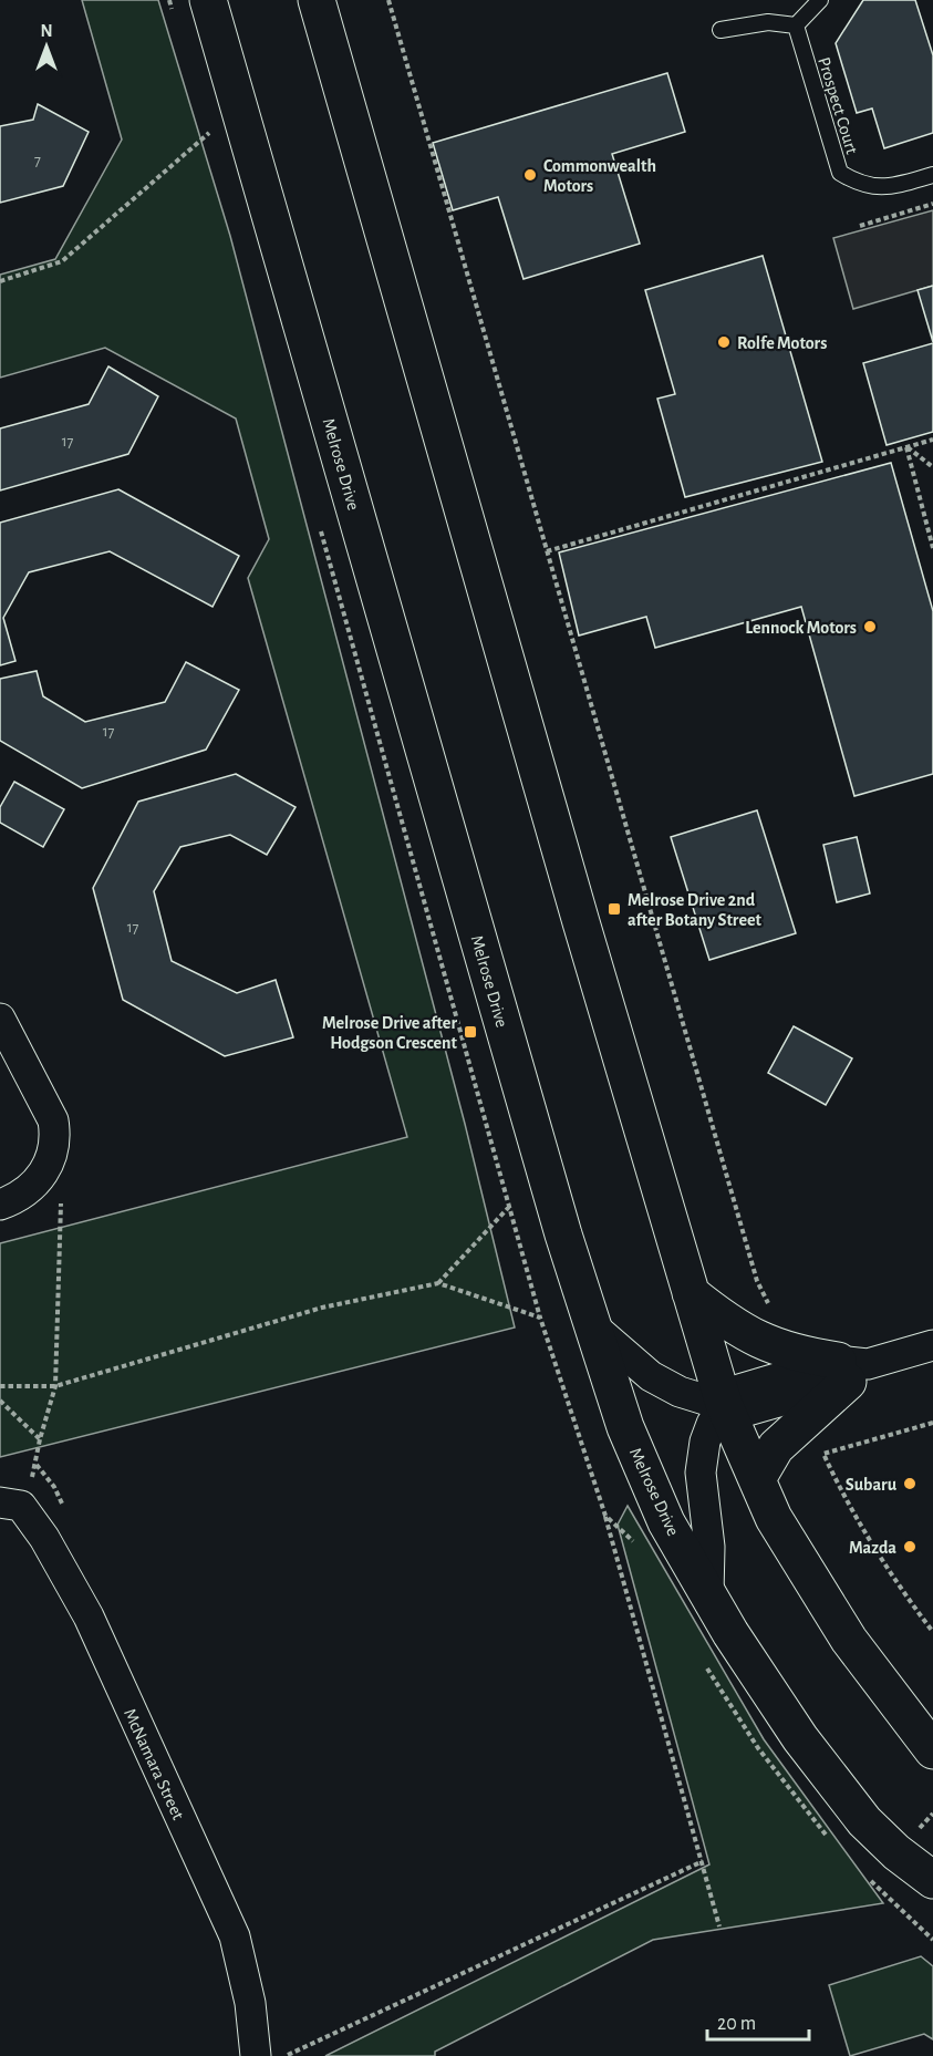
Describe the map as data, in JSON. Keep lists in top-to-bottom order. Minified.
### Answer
{"streets":{"main road":["Melrose Drive"],"street":["McNamara Street"],"lane":["Prospect Court"]},"places":{"other":["Commonwealth Motors","Rolfe Motors","Lennock Motors","Subaru","Mazda"],"transit":["Melrose Drive 2nd after Botany Street","Melrose Drive after Hodgson Crescent"]},"house_numbers":["7","17","17","17"],"scale_bar":"20 m","north":"top"}
